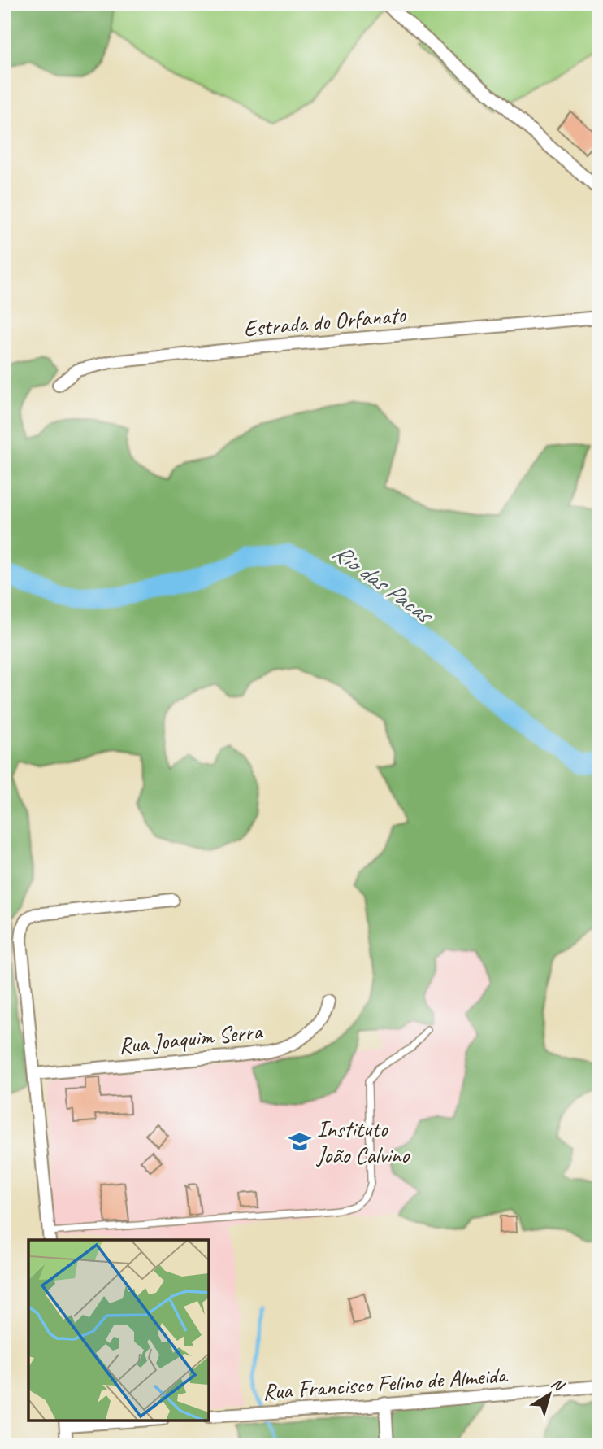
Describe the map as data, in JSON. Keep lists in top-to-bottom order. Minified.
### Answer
{"streets":{"street":["Estrada do Orfanato","Rua Joaquim Serra","Rua Francisco Felino de Almeida"]},"water":["Rio das Pacas"],"places":{"school or university":["Instituto João Calvino"]},"north":"top right"}
